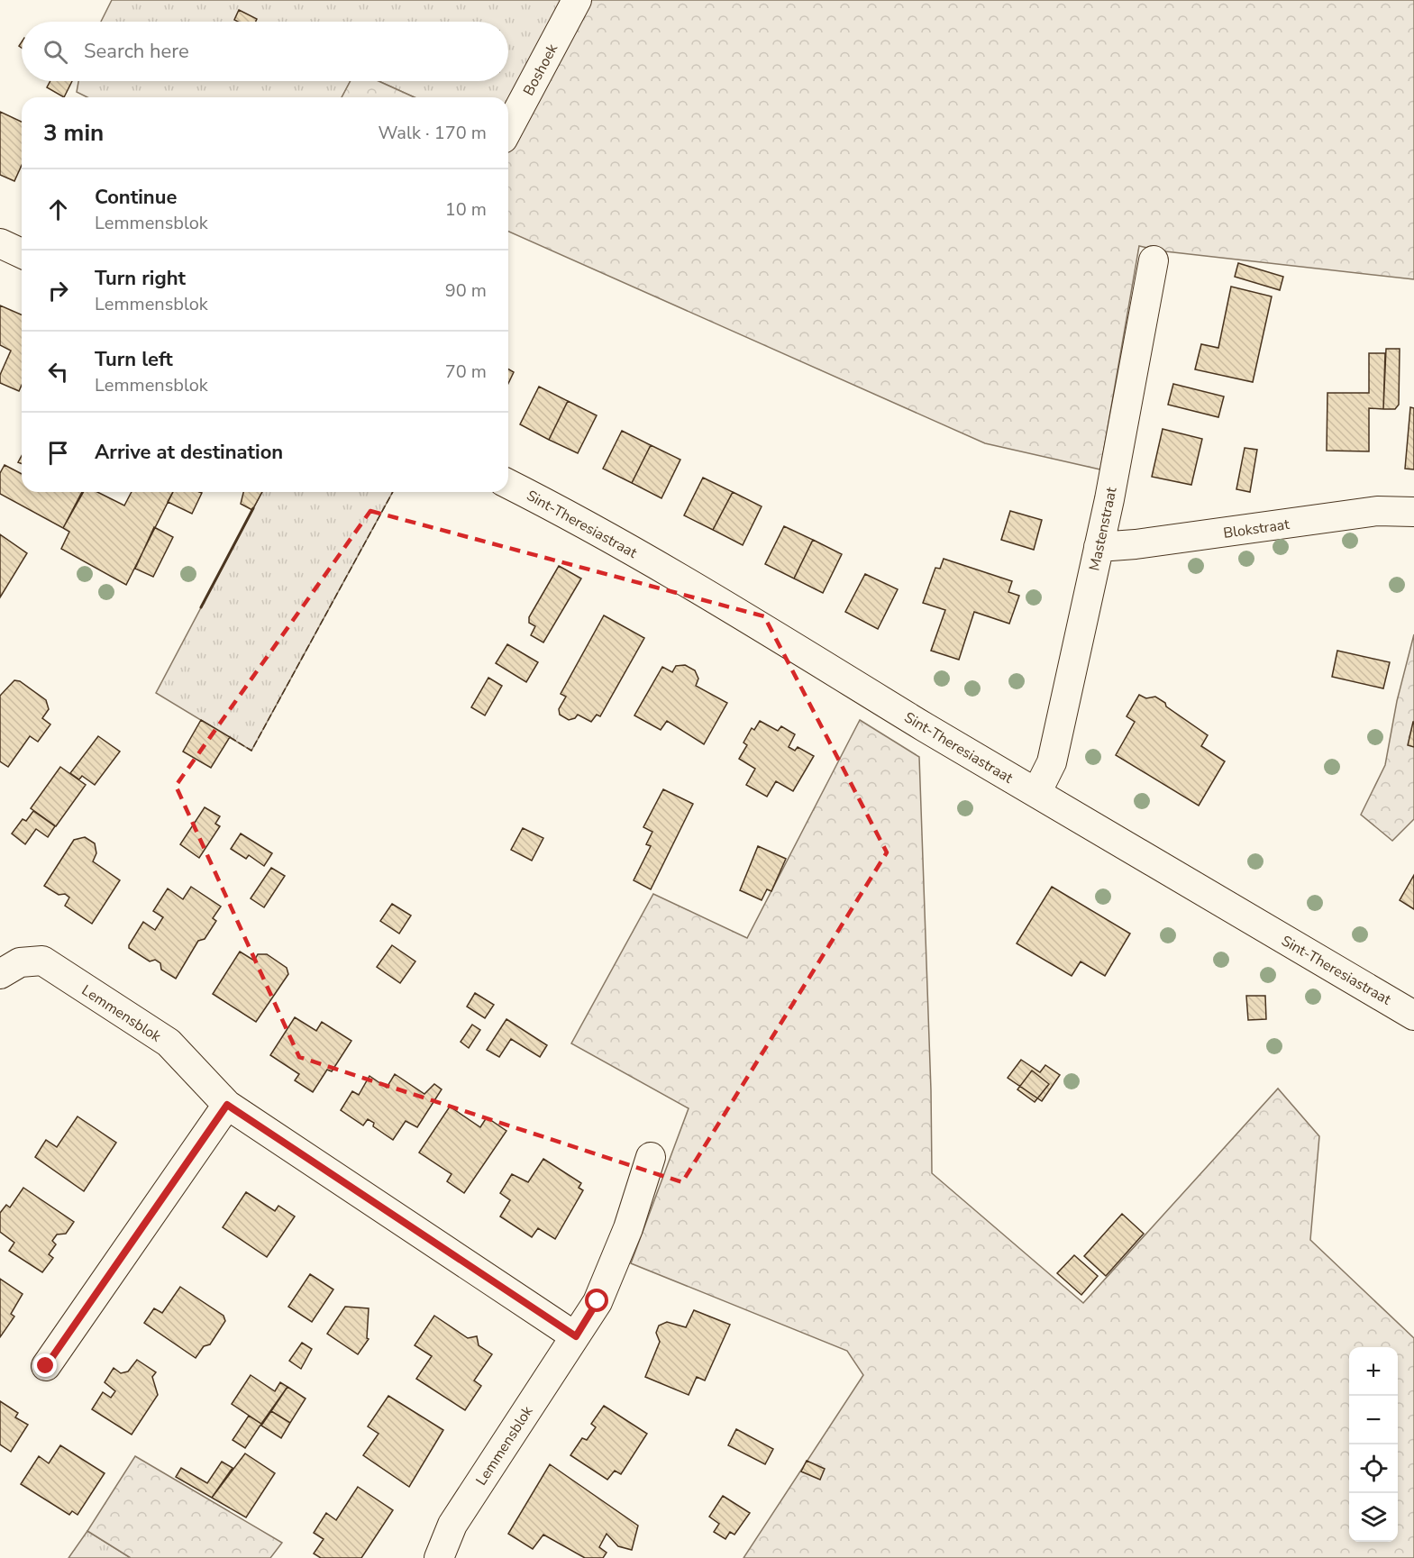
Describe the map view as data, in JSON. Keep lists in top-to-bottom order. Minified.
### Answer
{"streets":{"street":["Boshoek","Sint-Theresiastraat","Blokstraat","Mastenstraat","Lemmensblok"]},"crossings":[["Sint-Theresiastraat","Mastenstraat"],["Blokstraat","Mastenstraat"]],"page":{"search":"Search here","heading":["3 min","Walk · 170 m"],"list":[["Continue","Lemmensblok","10 m"],["Turn right","Lemmensblok","90 m"],["Turn left","Lemmensblok","70 m"],"Arrive at destination"],"map_buttons":["+","−"]}}
